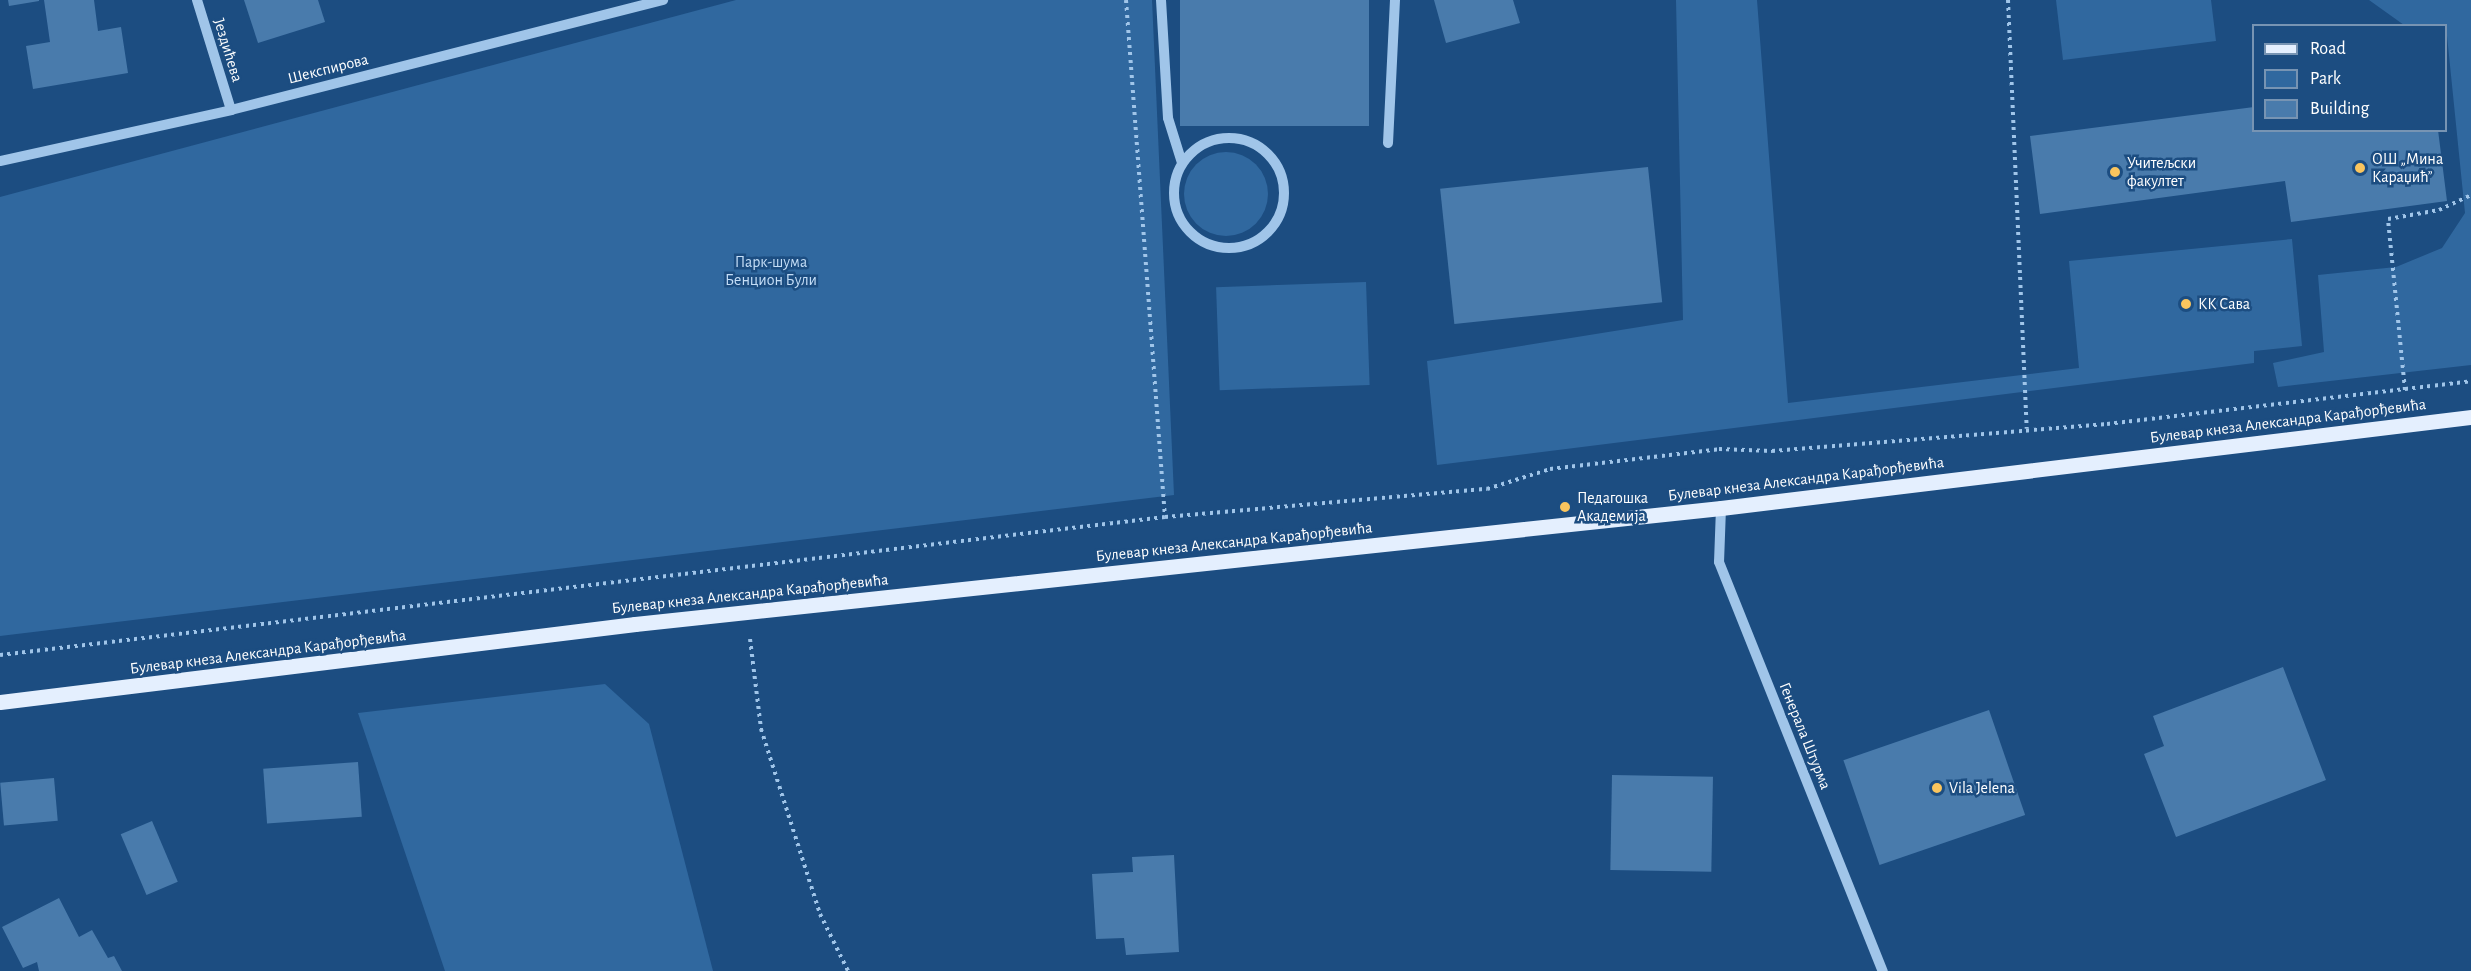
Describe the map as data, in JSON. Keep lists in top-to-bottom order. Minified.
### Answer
{"streets":{"main road":["Булевар кнеза Александра Карађорђевића"],"street":["Јездићева","Шекспирова","Генерала Штурма"]},"crossings":[["Јездићева","Шекспирова"],["Булевар кнеза Александра Карађорђевића","Генерала Штурма"]],"parks":["Парк-шума Бенцион Були"],"places":["ОШ „Мина Караџић”","Учитељски факултет","КК Сава","Педагошка Академија","Vila Jelena"],"legend":["Road","Park","Building"]}
